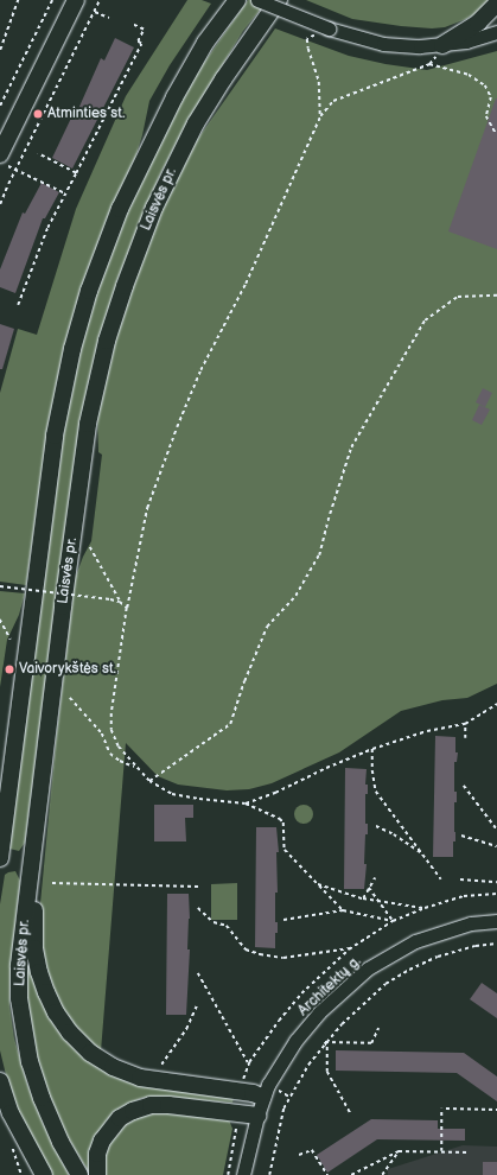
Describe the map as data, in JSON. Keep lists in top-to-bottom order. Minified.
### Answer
{"streets":{"main road":["Laisvės pr."],"street":["Architektų g."]},"places":["Atminties st.","Vaivorykštės st."]}
